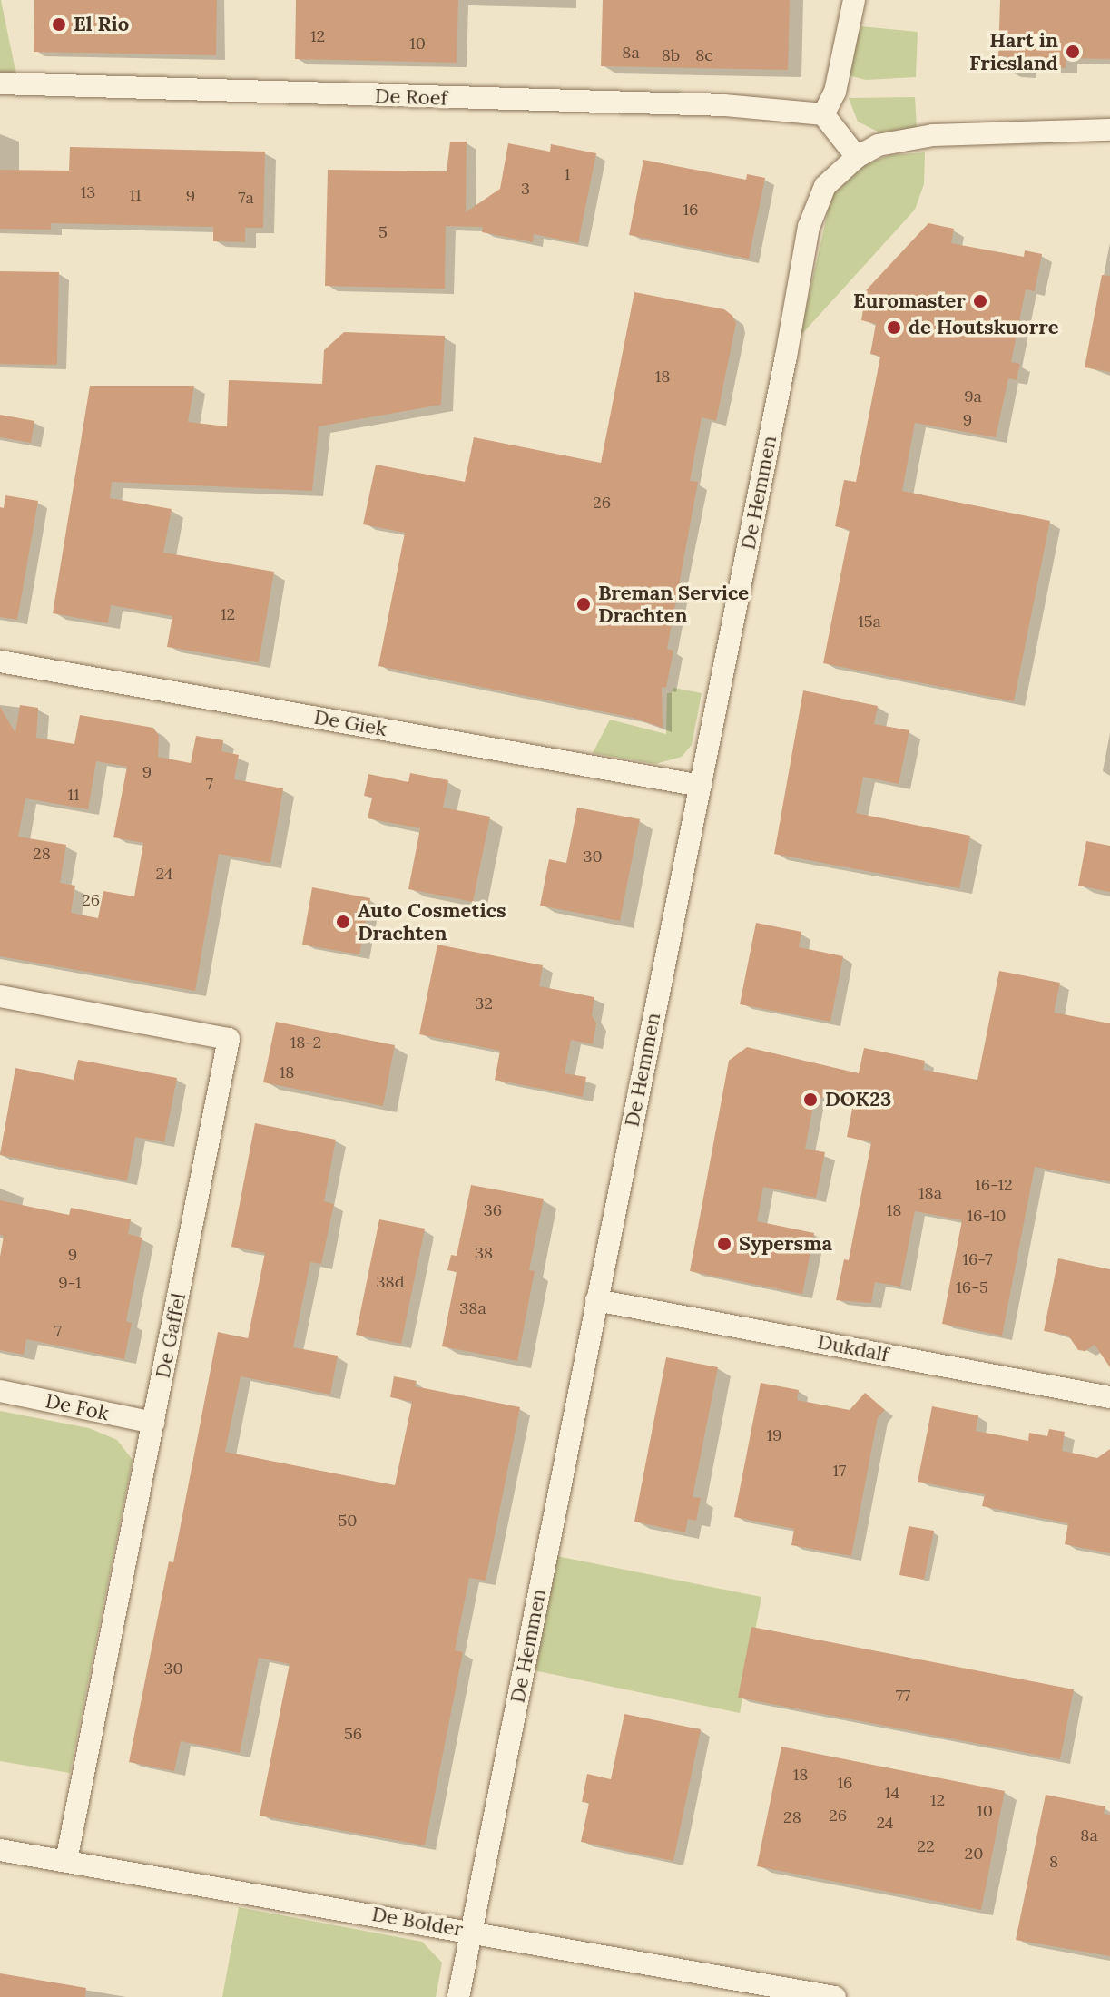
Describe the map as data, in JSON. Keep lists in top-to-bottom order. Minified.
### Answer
{"streets":{"street":["De Roef","De Hemmen","De Giek","De Gaffel","Dukdalf","De Fok","De Bolder"]},"crossings":[["De Hemmen","De Giek"],["De Hemmen","Dukdalf"],["De Hemmen","De Bolder"],["De Gaffel","De Fok"],["De Gaffel","De Bolder"]],"places":["El Rio","Hart in Friesland","Euromaster","de Houtskuorre","Breman Service Drachten","Auto Cosmetics Drachten","DOK23","Sypersma"],"house_numbers":["12","10","8a","8b","8c","1","3","13","11","9","7a","16","5","18","9a","9","26","12","15a","9","7","11","28","30","24","26","32","18-2","18","16-12","18a","36","18","16-10","38","9","16-7","38d","9-1","16-5","38a","7","19","17","50","30","77","56","18","16","14","12","10","26","28","24","8a","22","20","8"]}
